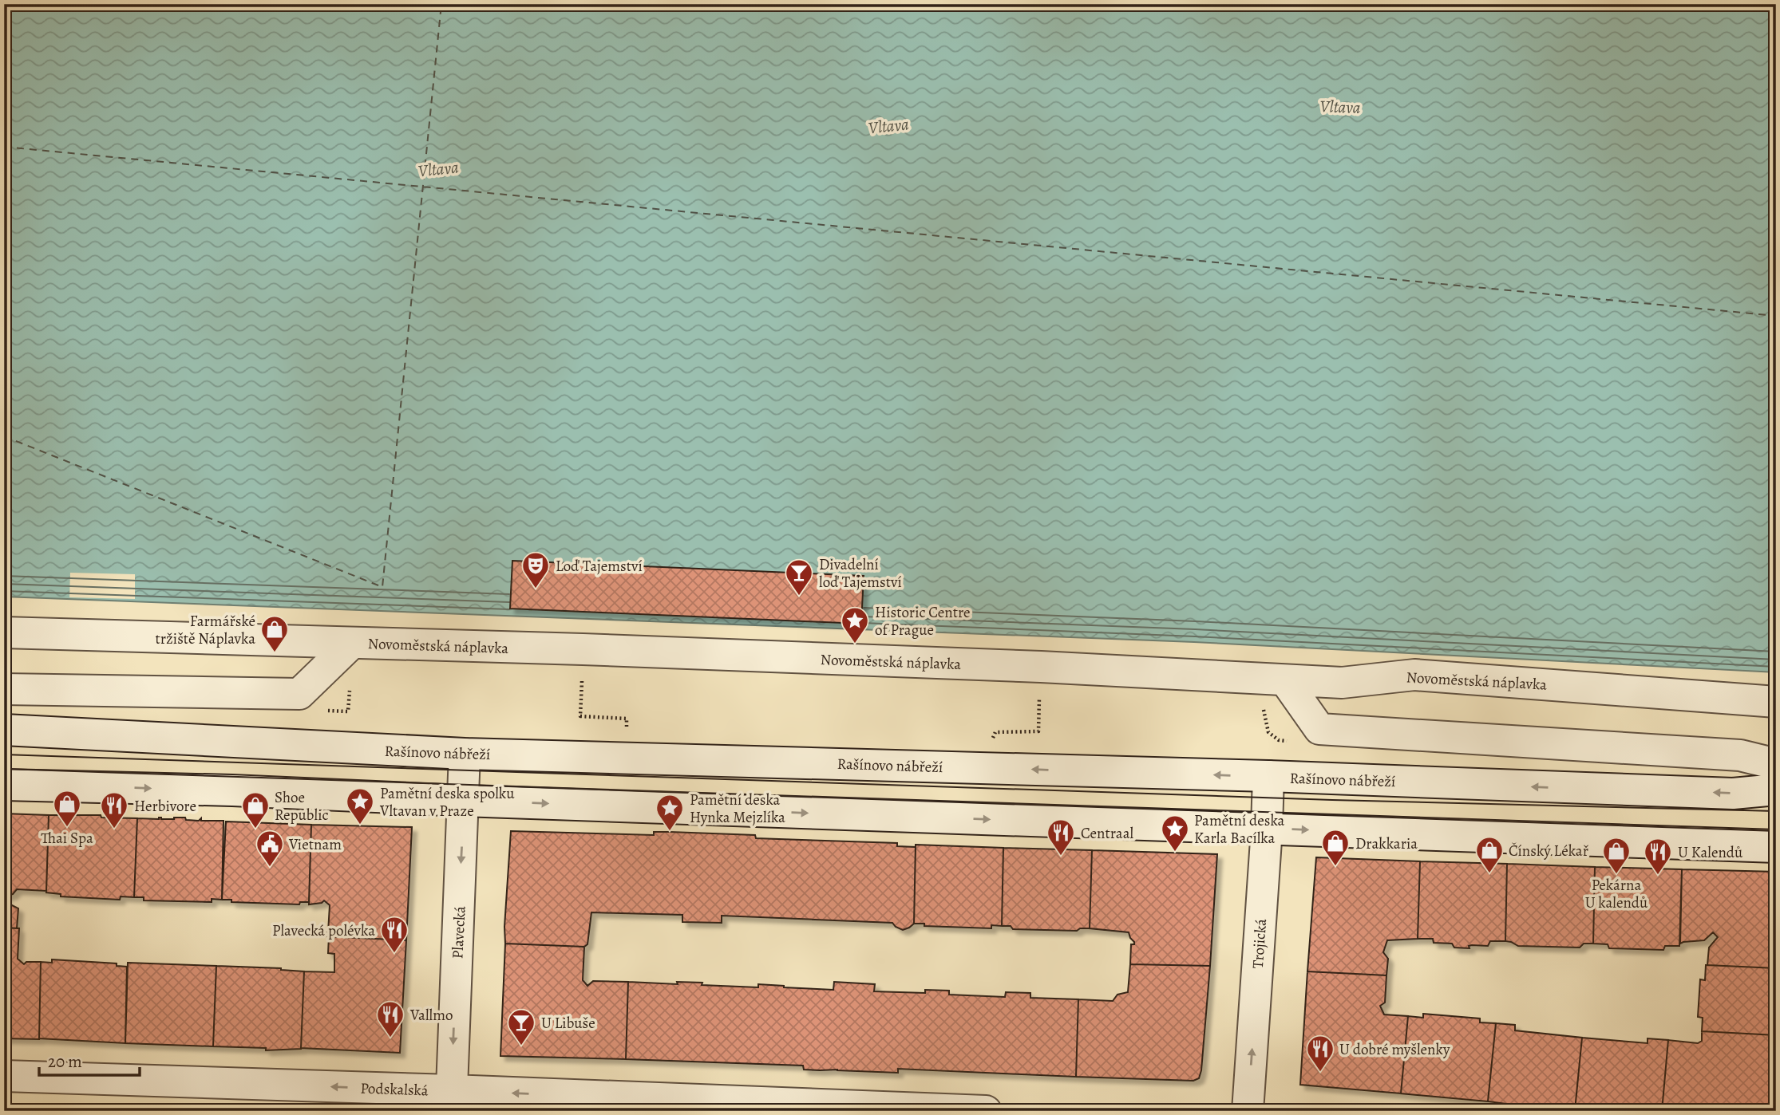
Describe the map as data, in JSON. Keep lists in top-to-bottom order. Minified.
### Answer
{"streets":{"street":["Novoměstská náplavka","Rašínovo nábřeží","Plavecká","Trojická","Podskalská"]},"crossings":[["Rašínovo nábřeží","Plavecká"],["Rašínovo nábřeží","Trojická"],["Plavecká","Podskalská"]],"one_way":["Plavecká","Trojická","Podskalská"],"water":["Vltava"],"places":{"theatre":["Loď Tajemství"],"bar":["Divadelní loď Tajemství","U Libuše"],"place":["Historic Centre of Prague","Pamětní deska spolku Vltavan v Praze","Pamětní deska Hynka Mejzlíka","Pamětní deska Karla Bacílka"],"shop":["Farmářské tržiště Náplavka","Thai Spa","Shoe Republic","Drakkaria","Čínský Lékař","Pekárna U kalendů"],"restaurant":["Herbivore","Centraal","U Kalendů","Plavecká polévka","Vallmo","U dobré myšlenky"],"public building":["Vietnam"]},"scale_bar":"20 m"}
